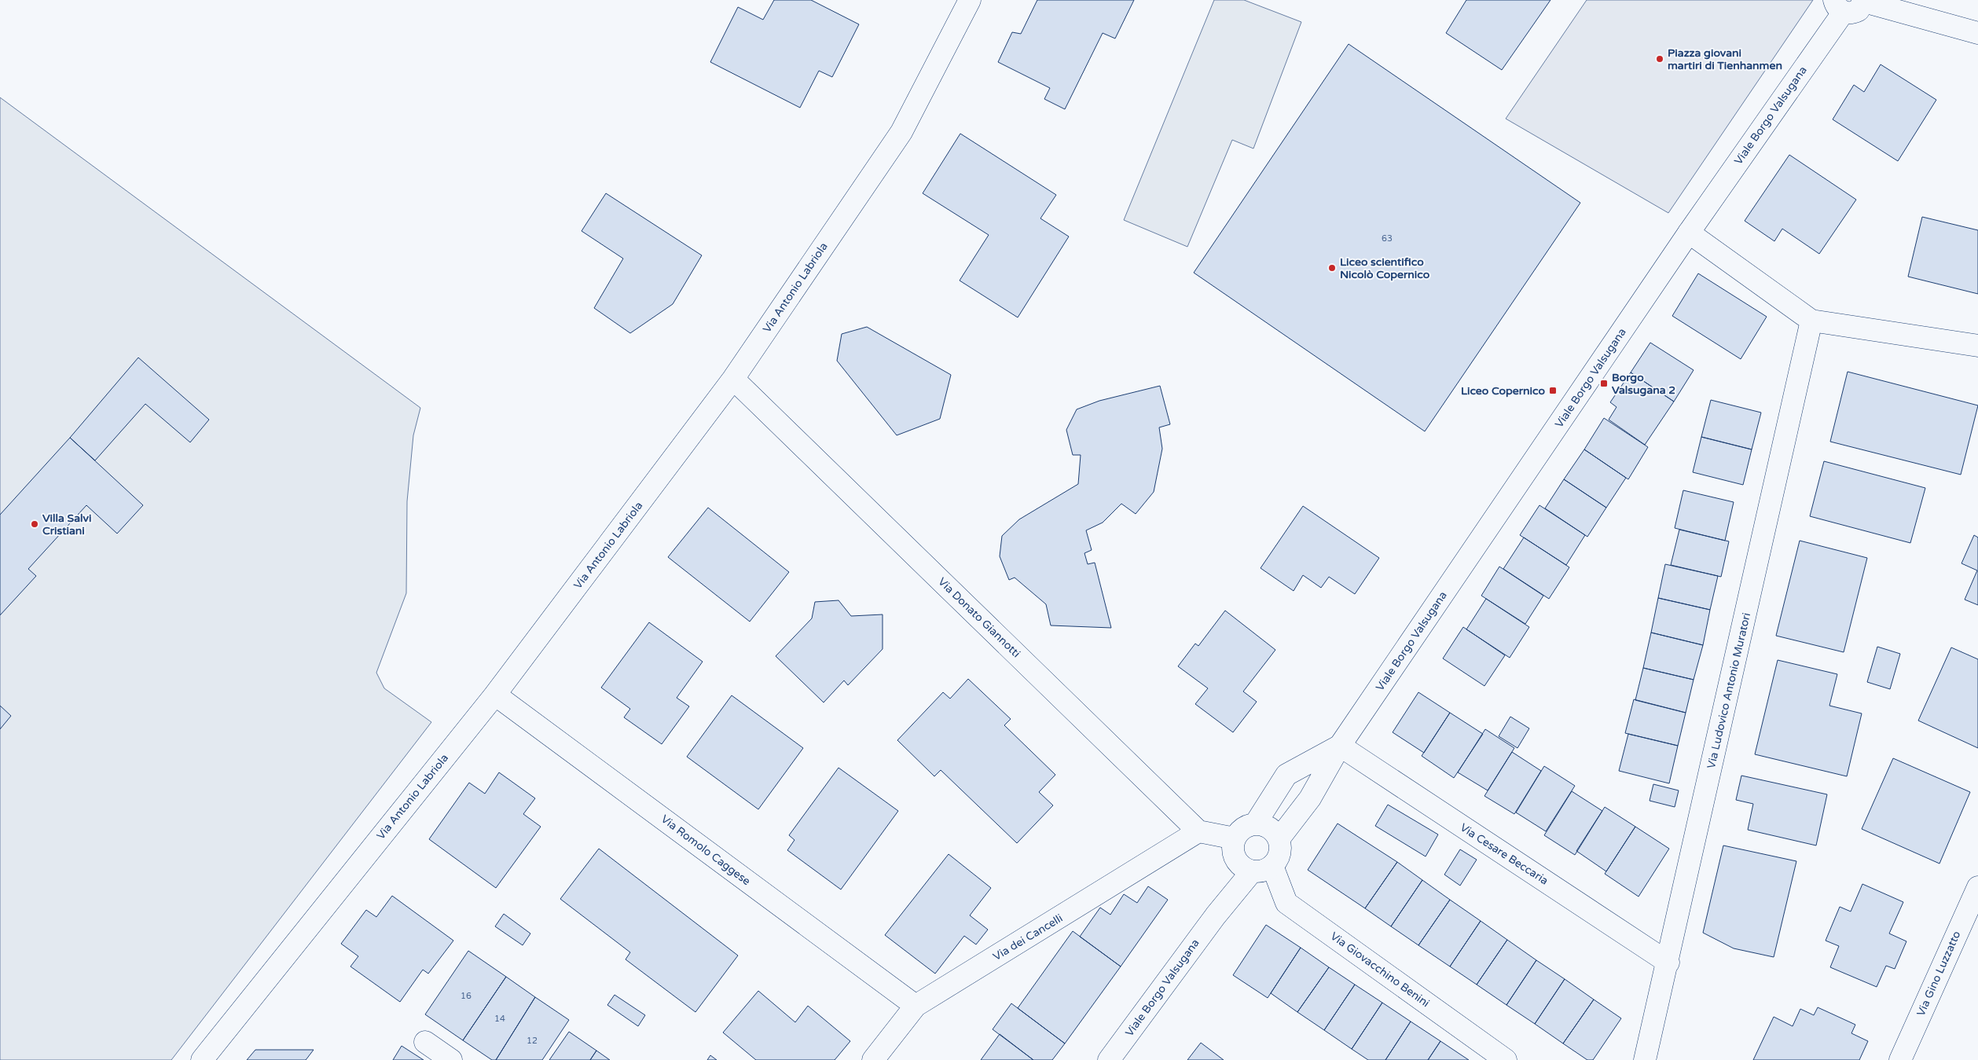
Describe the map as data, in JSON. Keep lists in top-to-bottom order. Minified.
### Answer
{"streets":{"street":["Viale Borgo Valsugana","Via Antonio Labriola","Via Donato Giannotti","Via Ludovico Antonio Muratori","Via Romolo Caggese","Via Cesare Beccaria","Via dei Cancelli","Via Giovacchino Benini","Via Gino Luzzatto"]},"crossings":[["Viale Borgo Valsugana","Via Cesare Beccaria"],["Viale Borgo Valsugana","Via Giovacchino Benini"],["Via Antonio Labriola","Via Donato Giannotti"],["Via Antonio Labriola","Via Romolo Caggese"],["Via Donato Giannotti","Via dei Cancelli"],["Via Ludovico Antonio Muratori","Via Cesare Beccaria"],["Via Romolo Caggese","Via dei Cancelli"]],"places":{"other":["Piazza giovani martiri di Tienhanmen","Liceo scientifico Nicolò Copernico","Villa Salvi Cristiani"],"transit":["Borgo Valsugana 2","Liceo Copernico"]},"house_numbers":["63","16","14","12"]}
